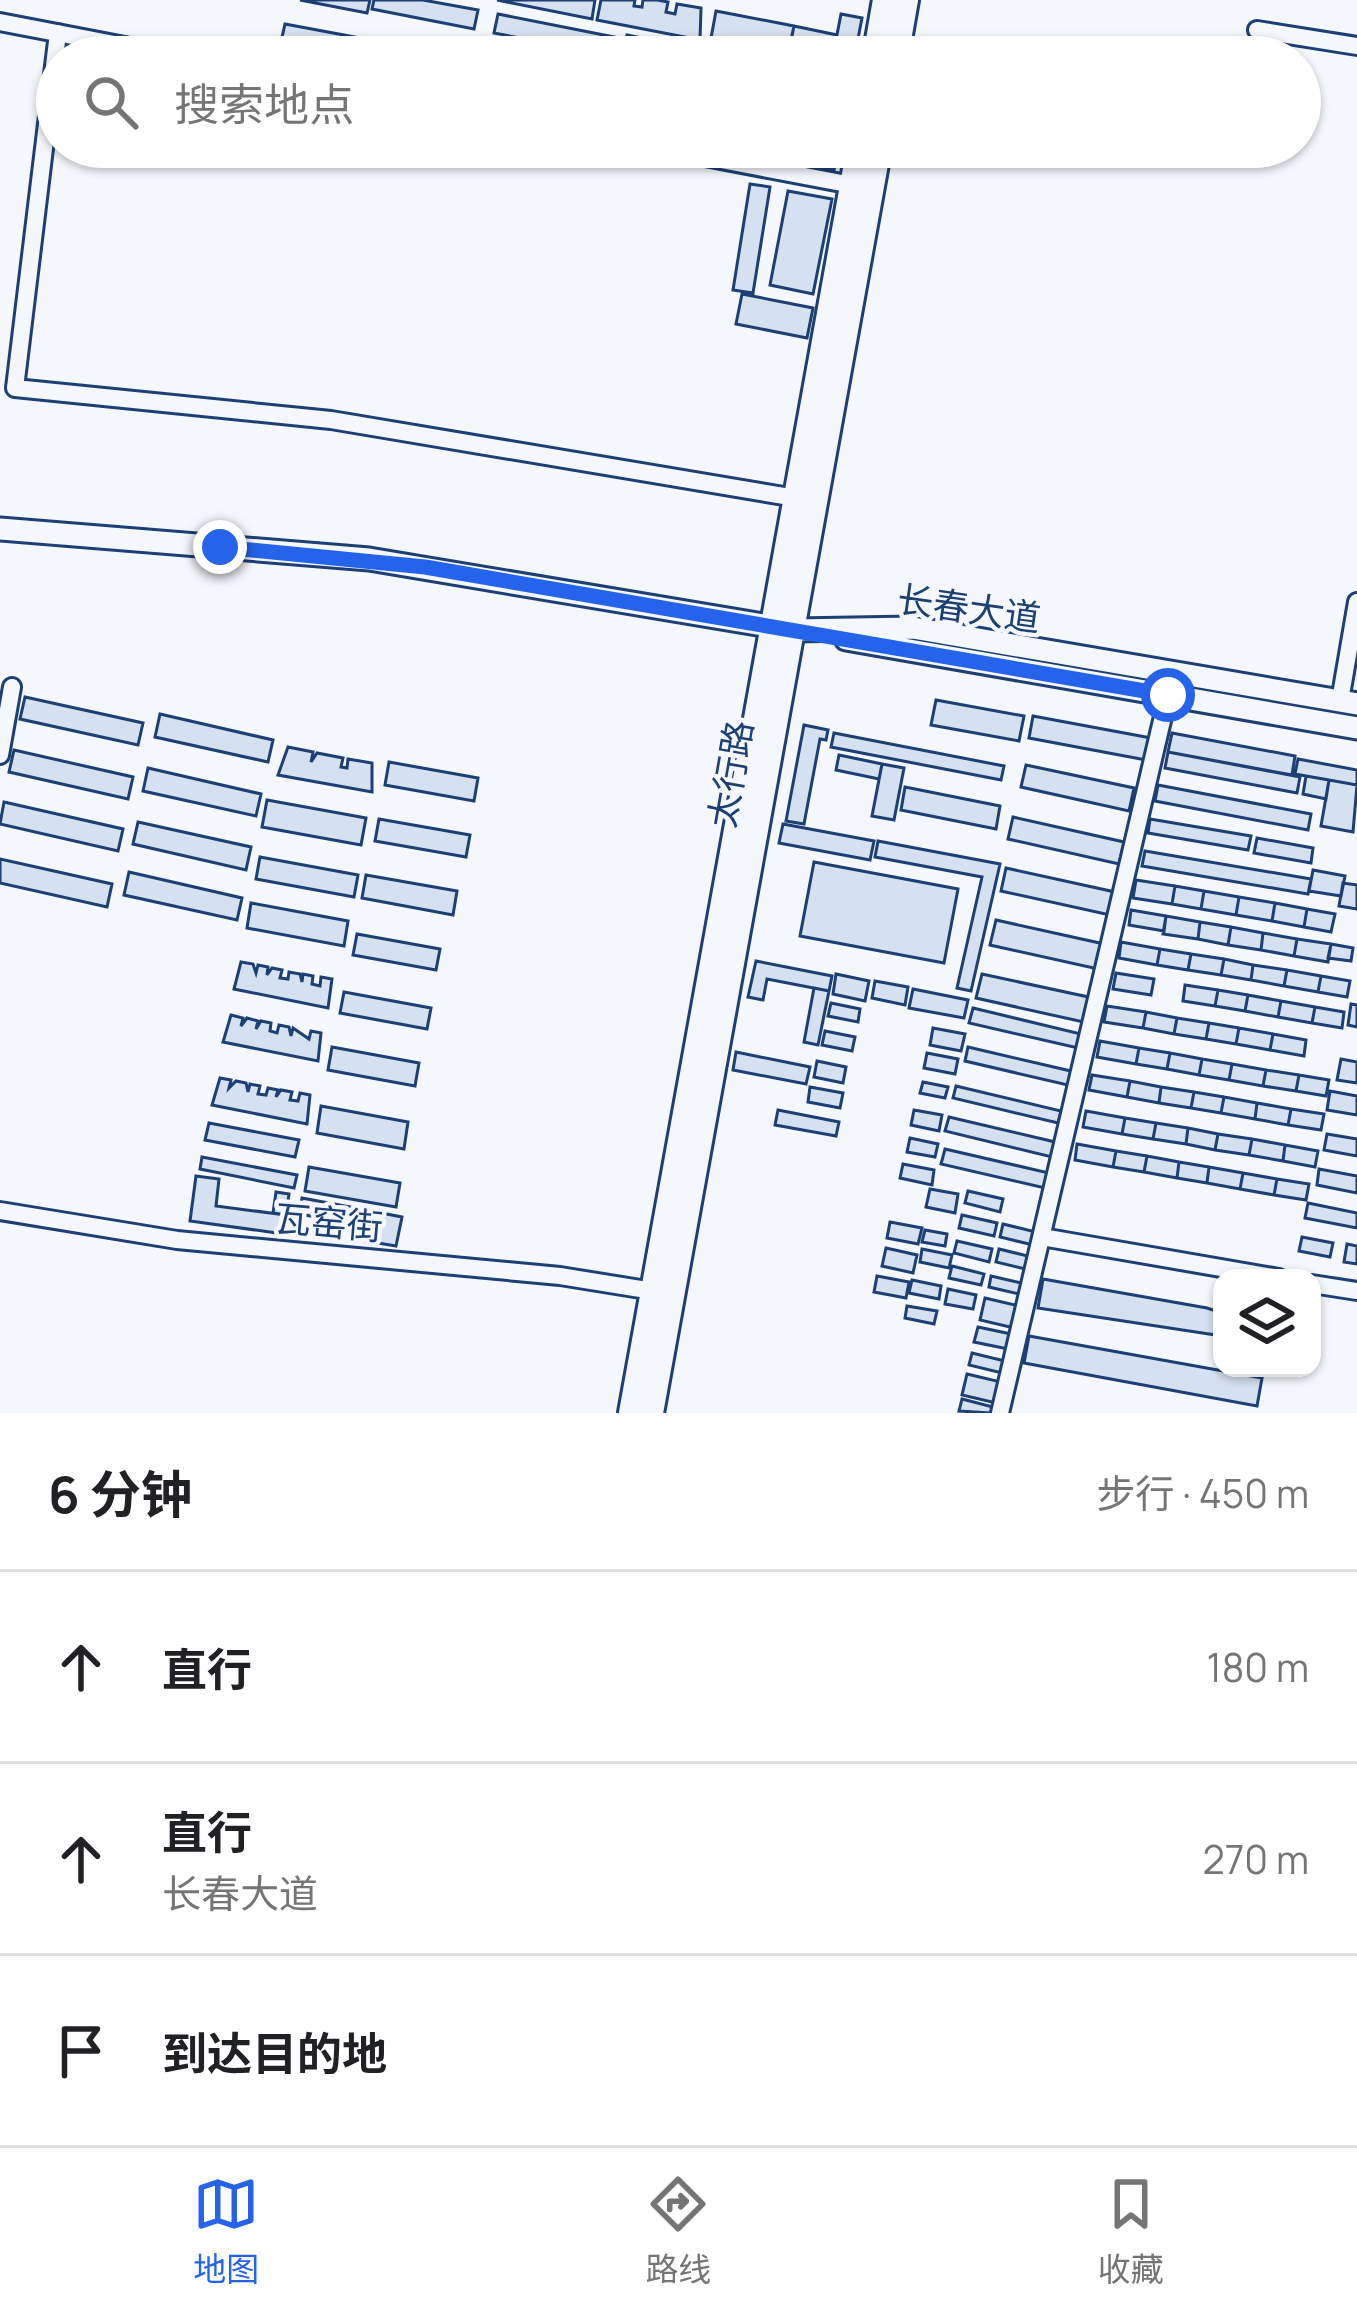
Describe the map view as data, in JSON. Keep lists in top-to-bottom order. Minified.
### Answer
{"streets":{"highway":["太行路"],"main road":["长春大道"],"street":["瓦窑街"]},"crossings":[["长春大道","太行路"],["太行路","瓦窑街"]],"page":{"search":"搜索地点","heading":["6 分钟","步行 · 450 m"],"list":[["直行","180 m"],["直行","长春大道","270 m"],"到达目的地"],"nav":["地图","路线","收藏"]}}
